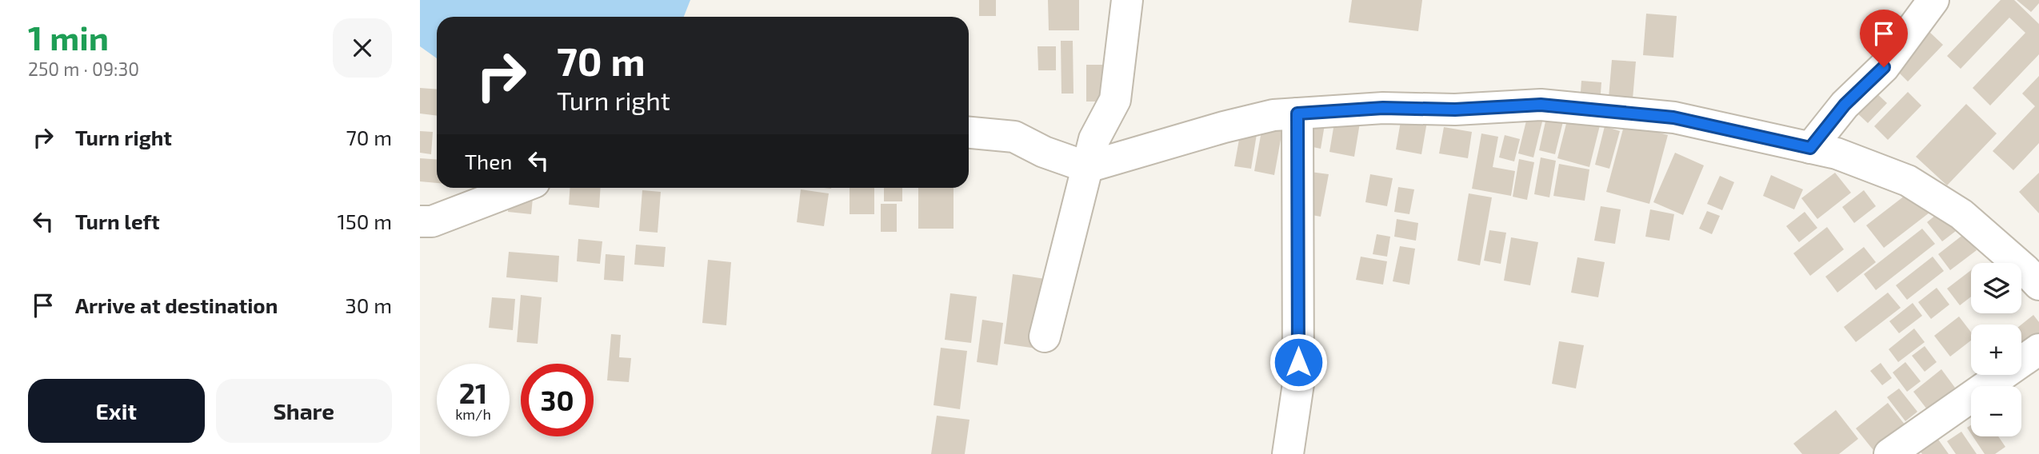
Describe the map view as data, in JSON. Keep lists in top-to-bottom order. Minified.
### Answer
{"page":{"heading":["1 min","250 m · 09:30"],"turn":["70 m","Turn right"],"list":[{"name":"Turn right","value":"70 m"},{"name":"Turn left","value":"150 m"},{"name":"Arrive at destination","value":"30 m"}],"then":"Then","map_buttons":["+","−"],"speed":"21 km/h","limit":"30","buttons":["Exit","Share"]}}
